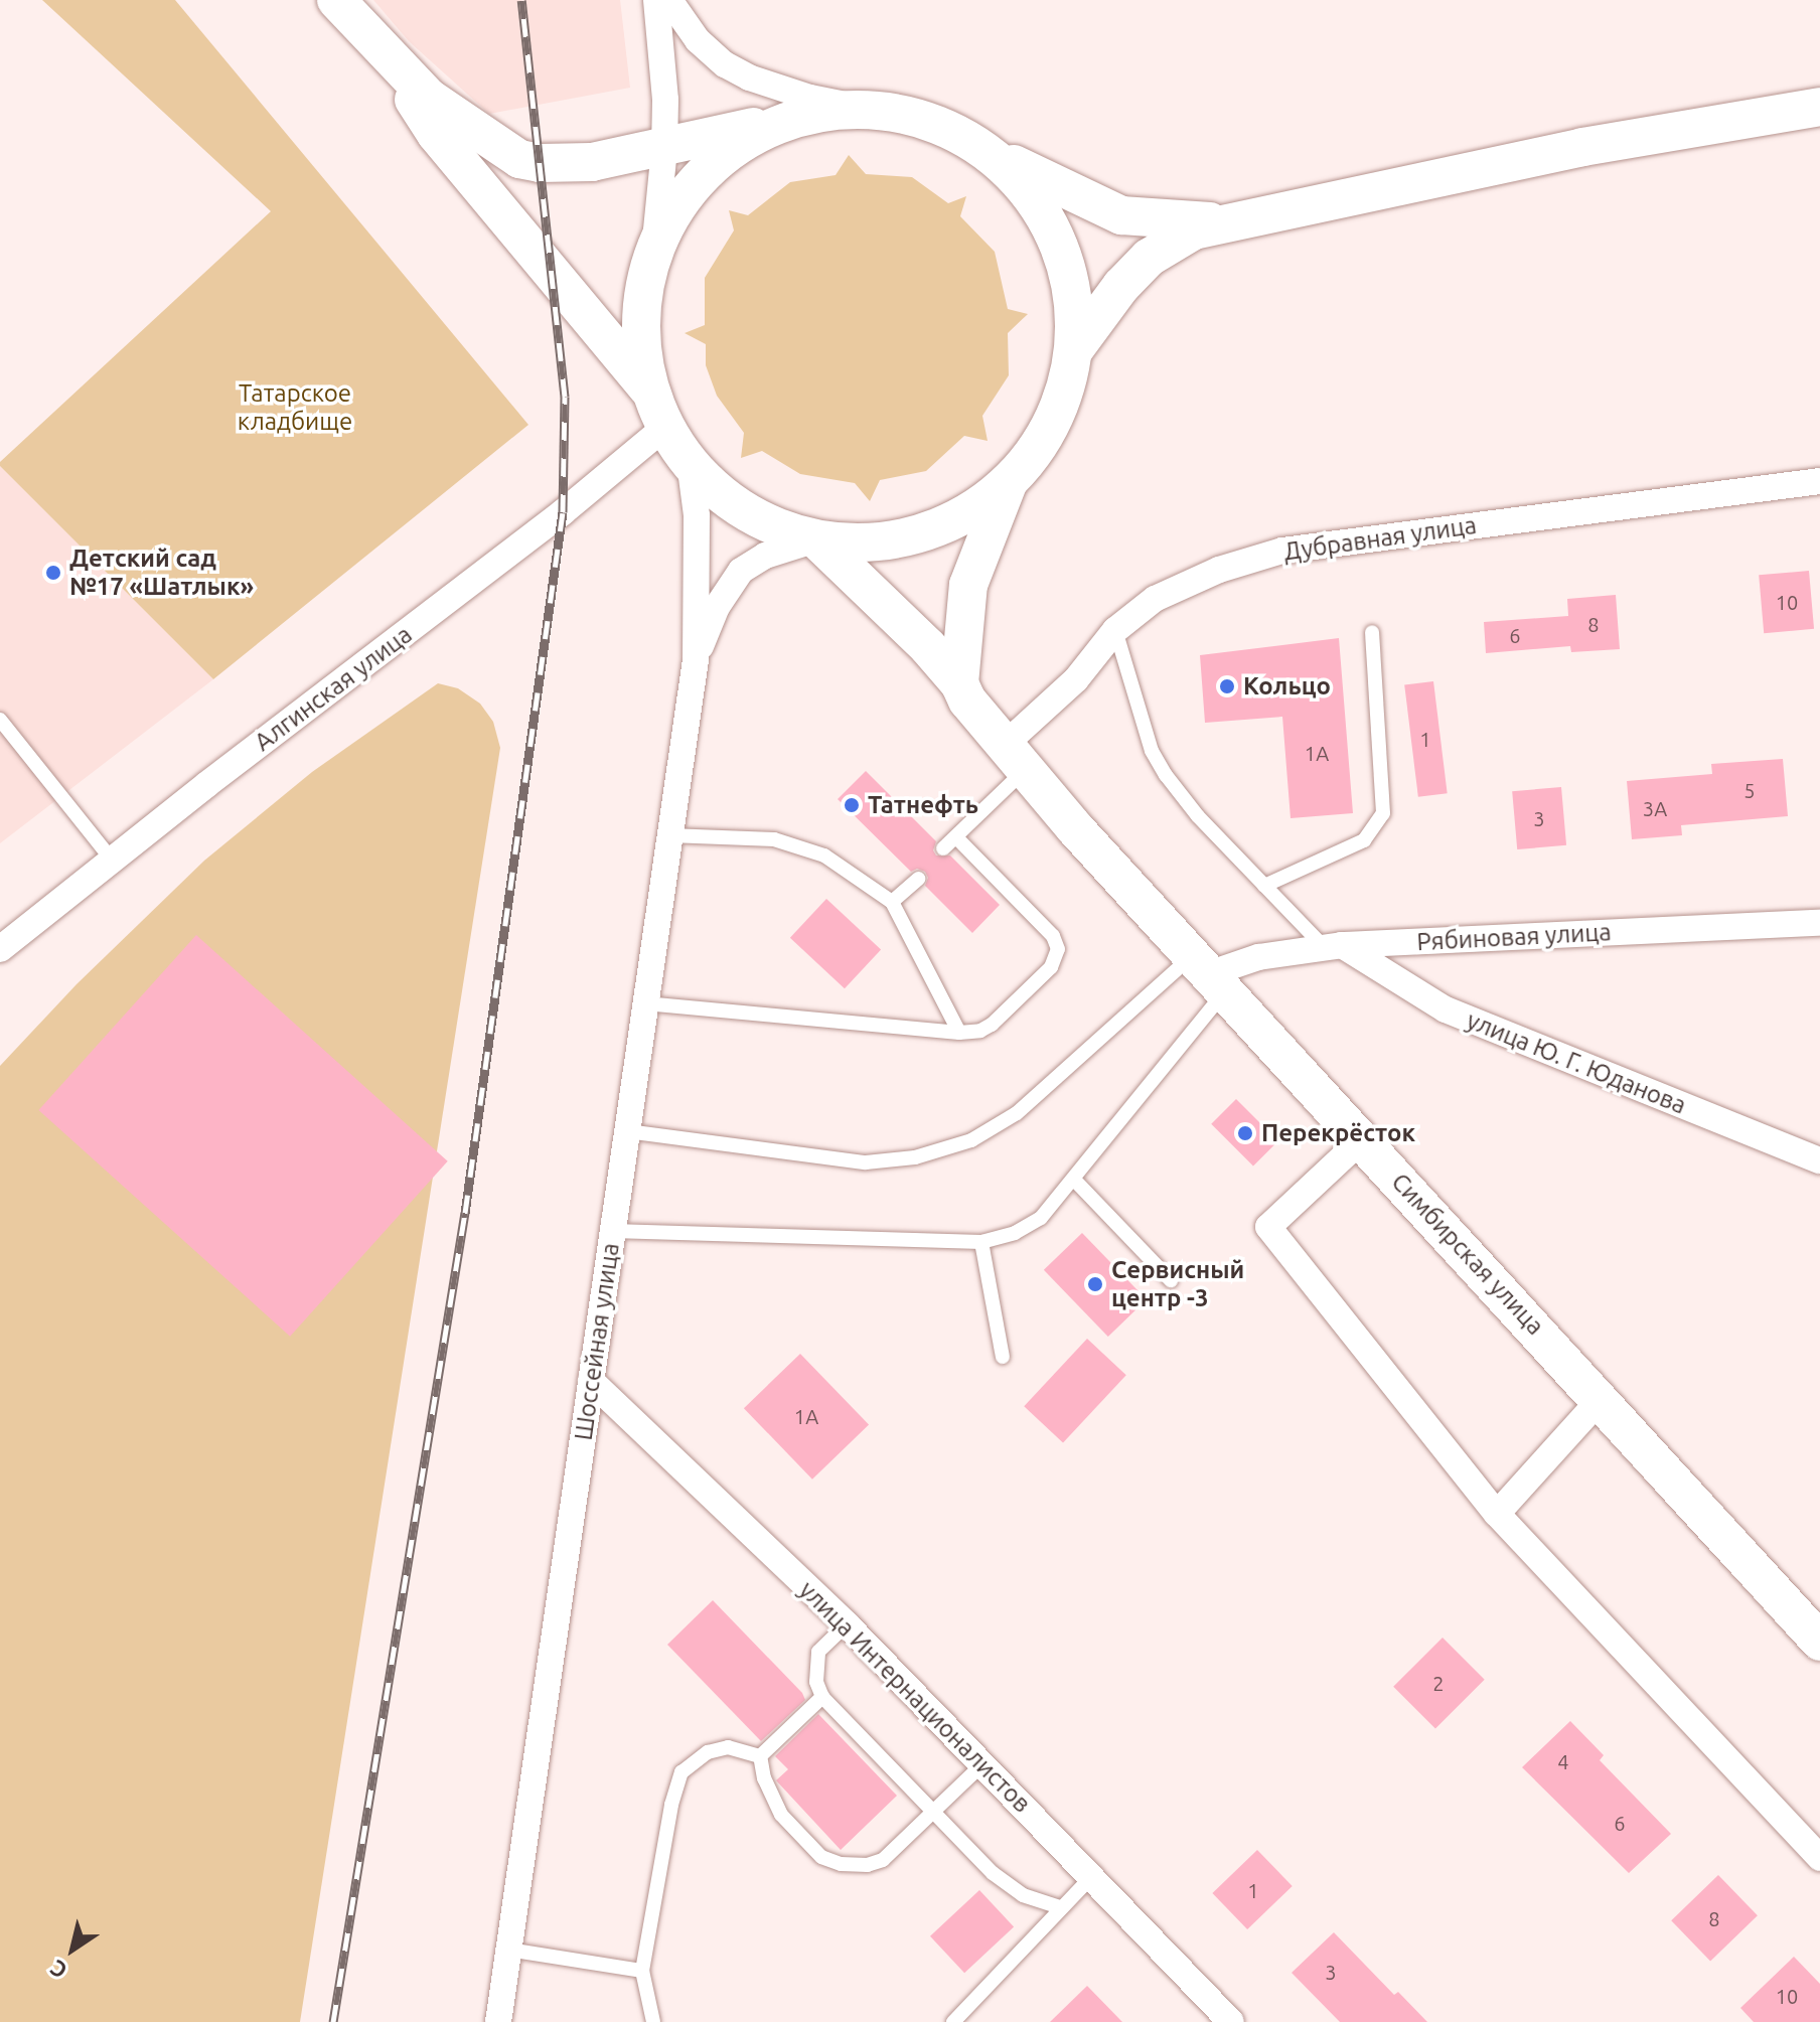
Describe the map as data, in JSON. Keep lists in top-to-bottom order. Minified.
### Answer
{"streets":{"main road":["Симбирская улица"],"street":["Дубравная улица","Алгинская улица","Рябиновая улица","улица Ю. Г. Юданова","Шоссейная улица","улица Интернационалистов"]},"crossings":[["Дубравная улица","Симбирская улица"],["Рябиновая улица","улица Ю. Г. Юданова"],["Рябиновая улица","Симбирская улица"],["Шоссейная улица","улица Интернационалистов"]],"parks":["Татарское кладбище"],"places":["Детский сад №17 «Шатлык»","Кольцо","Татнефть","Перекрёсток","Сервисный центр -3"],"house_numbers":["10","8","6","1","1А","5","3А","3","1А","2","4","6","1","8","3","10"],"north":"bottom left"}
